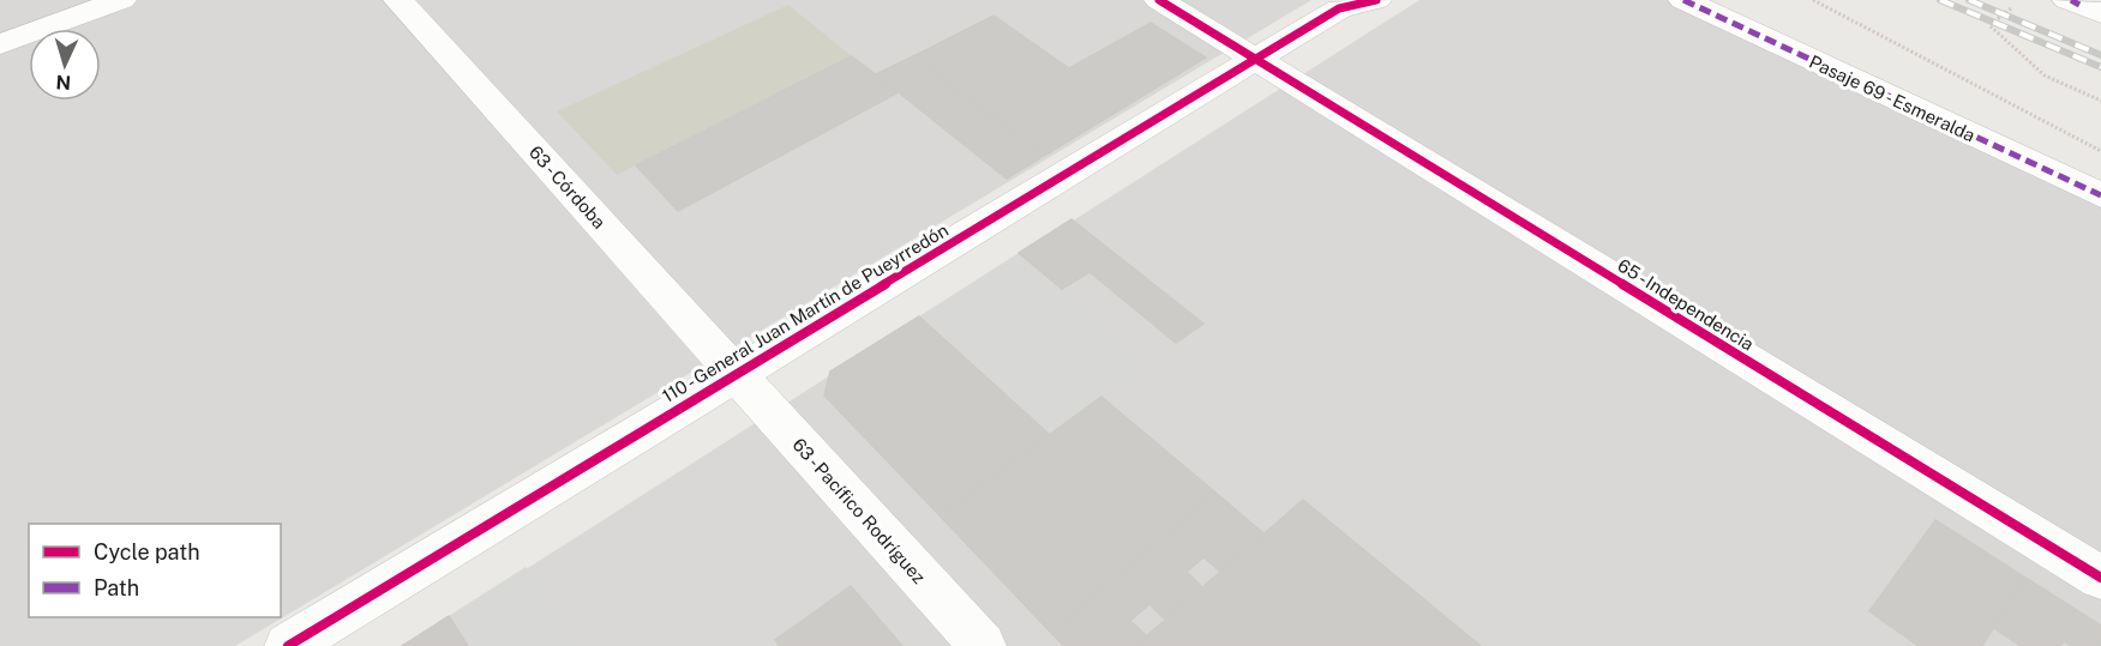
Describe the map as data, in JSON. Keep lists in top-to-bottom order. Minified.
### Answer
{"streets":{"street":["Pasaje 69 - Esmeralda","63 - Córdoba","65 - Independencia","110 - General Juan Martín de Pueyrredón","63 - Pacífico Rodríguez"]},"crossings":[["63 - Córdoba","110 - General Juan Martín de Pueyrredón"],["63 - Córdoba","63 - Pacífico Rodríguez"],["65 - Independencia","110 - General Juan Martín de Pueyrredón"],["110 - General Juan Martín de Pueyrredón","63 - Pacífico Rodríguez"]],"legend":["Cycle path","Path"],"north":"bottom"}
